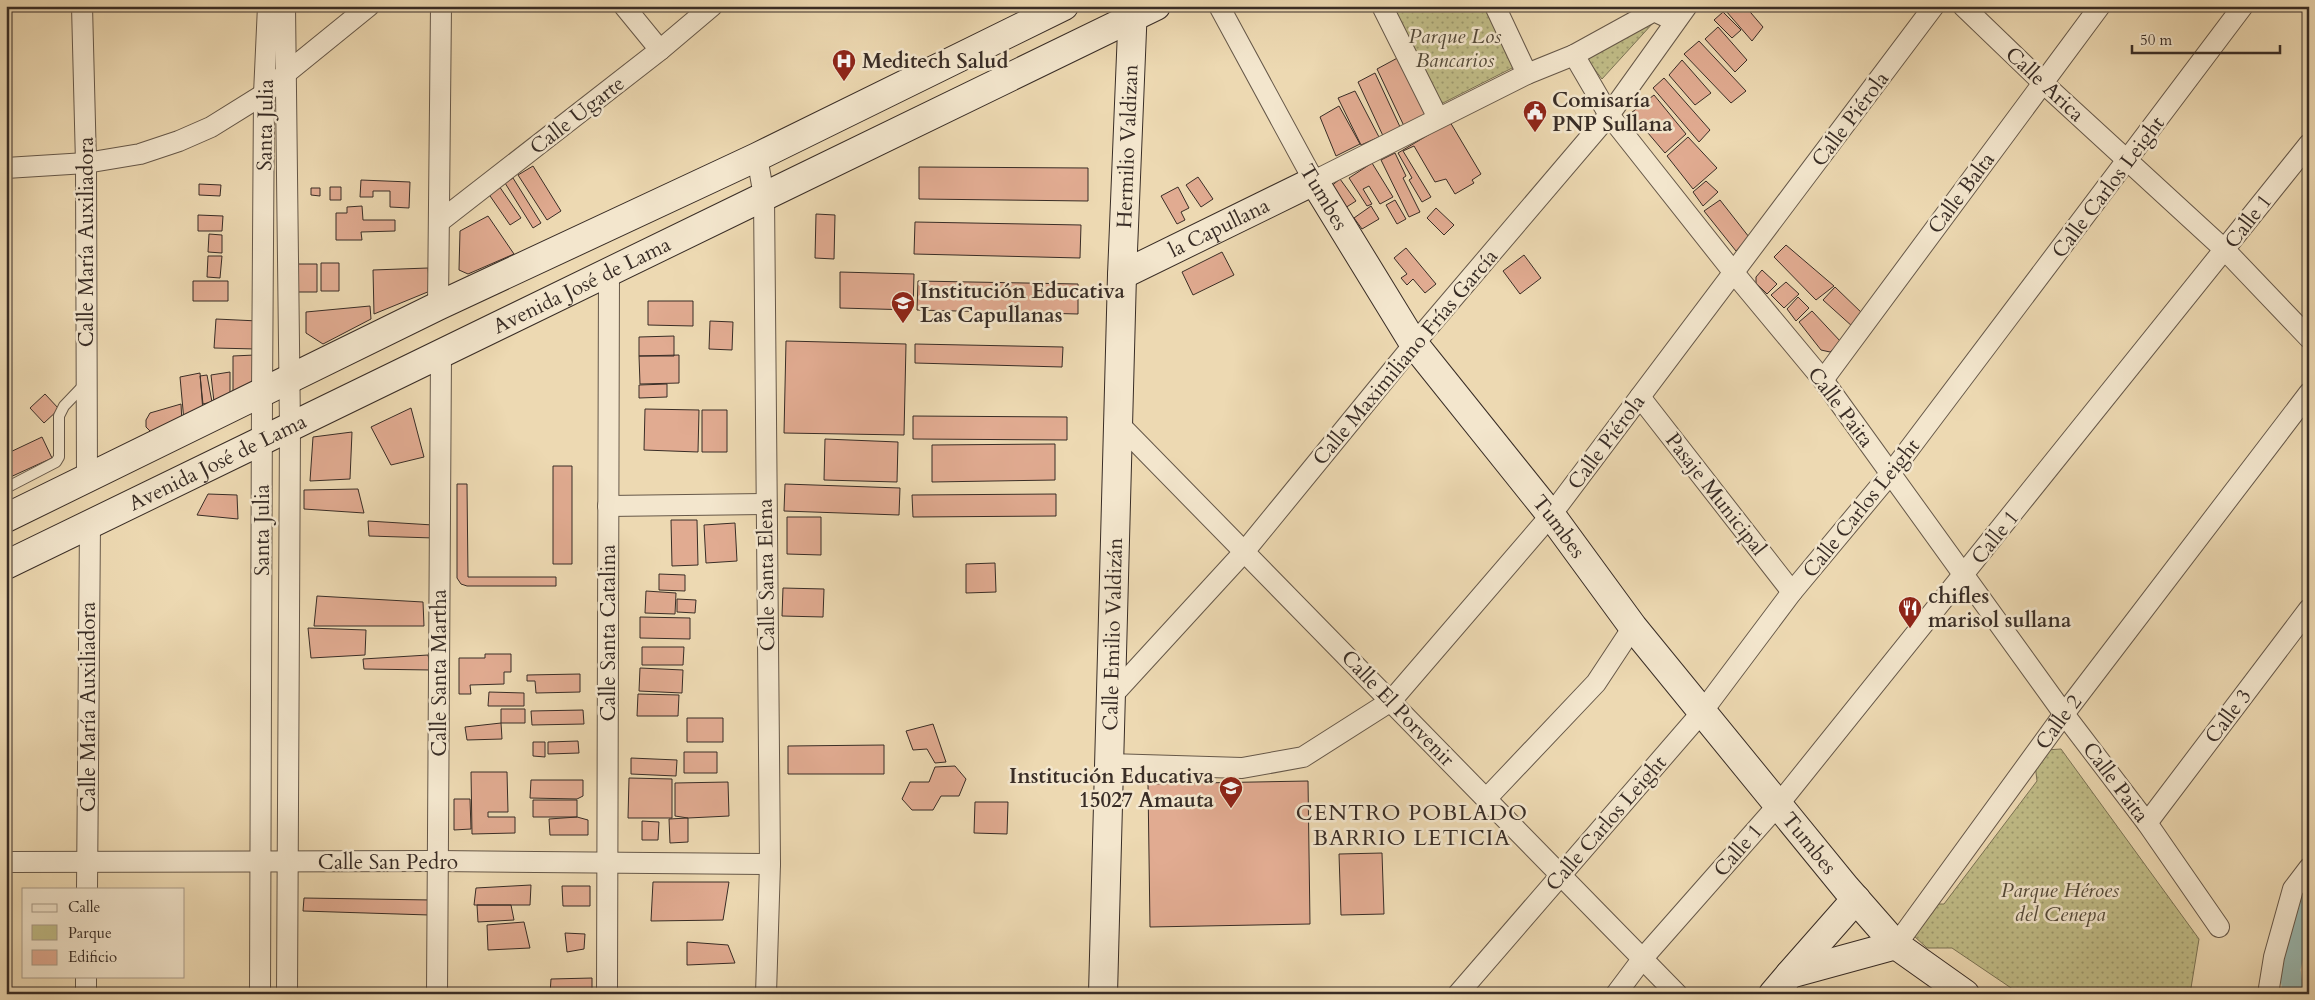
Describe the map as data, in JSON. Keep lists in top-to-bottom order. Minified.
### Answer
{"streets":{"street":["Calle Arica","Calle Ugarte","Calle Piérola","Santa Julia","Hermilio Valdizan","Calle Carlos Leight","Calle Balta","Tumbes","Calle 1","la Capullana","Calle María Auxiliadora","Avenida José de Lama","Calle Maximiliano Frías García","Calle Paita","Pasaje Municipal","Calle Santa Elena","Calle Santa Catalina","Calle Emilio Valdizán","Calle Santa Martha","Calle El Porvenir","Calle 3","Calle 2","Calle San Pedro"]},"crossings":[["Calle Arica","Calle Carlos Leight"],["Calle Arica","Calle Balta"],["Calle Arica","Calle 1"],["Calle Piérola","Tumbes"],["Calle Piérola","Calle Paita"],["Calle Piérola","Pasaje Municipal"],["Calle Piérola","Calle Emilio Valdizán"],["Calle Piérola","Calle El Porvenir"],["Santa Julia","Avenida José de Lama"],["Santa Julia","Calle San Pedro"],["Hermilio Valdizan","la Capullana"],["Hermilio Valdizan","Avenida José de Lama"],["Hermilio Valdizan","Calle Emilio Valdizán"],["Calle Carlos Leight","Tumbes"],["Calle Carlos Leight","Calle Paita"],["Calle Carlos Leight","Pasaje Municipal"],["Calle Carlos Leight","Calle El Porvenir"],["Calle Balta","Calle Paita"],["Tumbes","Calle 1"],["Tumbes","la Capullana"],["Tumbes","Calle Maximiliano Frías García"],["Tumbes","Calle 2"],["Calle 1","Calle Paita"],["Calle 1","Calle El Porvenir"],["la Capullana","Calle Emilio Valdizán"],["Calle María Auxiliadora","Avenida José de Lama"],["Calle María Auxiliadora","Calle San Pedro"],["Avenida José de Lama","Calle Santa Elena"],["Avenida José de Lama","Calle Santa Catalina"],["Avenida José de Lama","Calle Santa Martha"],["Calle Maximiliano Frías García","Calle Paita"],["Calle Maximiliano Frías García","Calle Emilio Valdizán"],["Calle Maximiliano Frías García","Calle El Porvenir"],["Calle Paita","Calle 3"],["Calle Paita","Calle 2"],["Calle Santa Elena","Calle San Pedro"],["Calle Santa Catalina","Calle San Pedro"],["Calle Emilio Valdizán","Calle El Porvenir"],["Calle Santa Martha","Calle San Pedro"]],"districts":["CENTRO POBLADO BARRIO LETICIA"],"parks":["Parque Los Bancarios","Parque Héroes del Cenepa"],"places":{"hospital":["Meditech Salud"],"public building":["Comisaría PNP Sullana"],"school or university":["Institución Educativa Las Capullanas","Institución Educativa 15027 Amauta"],"restaurant":["chifles marisol sullana"]},"legend":["Calle","Parque","Edificio"],"scale_bar":"50 m"}
